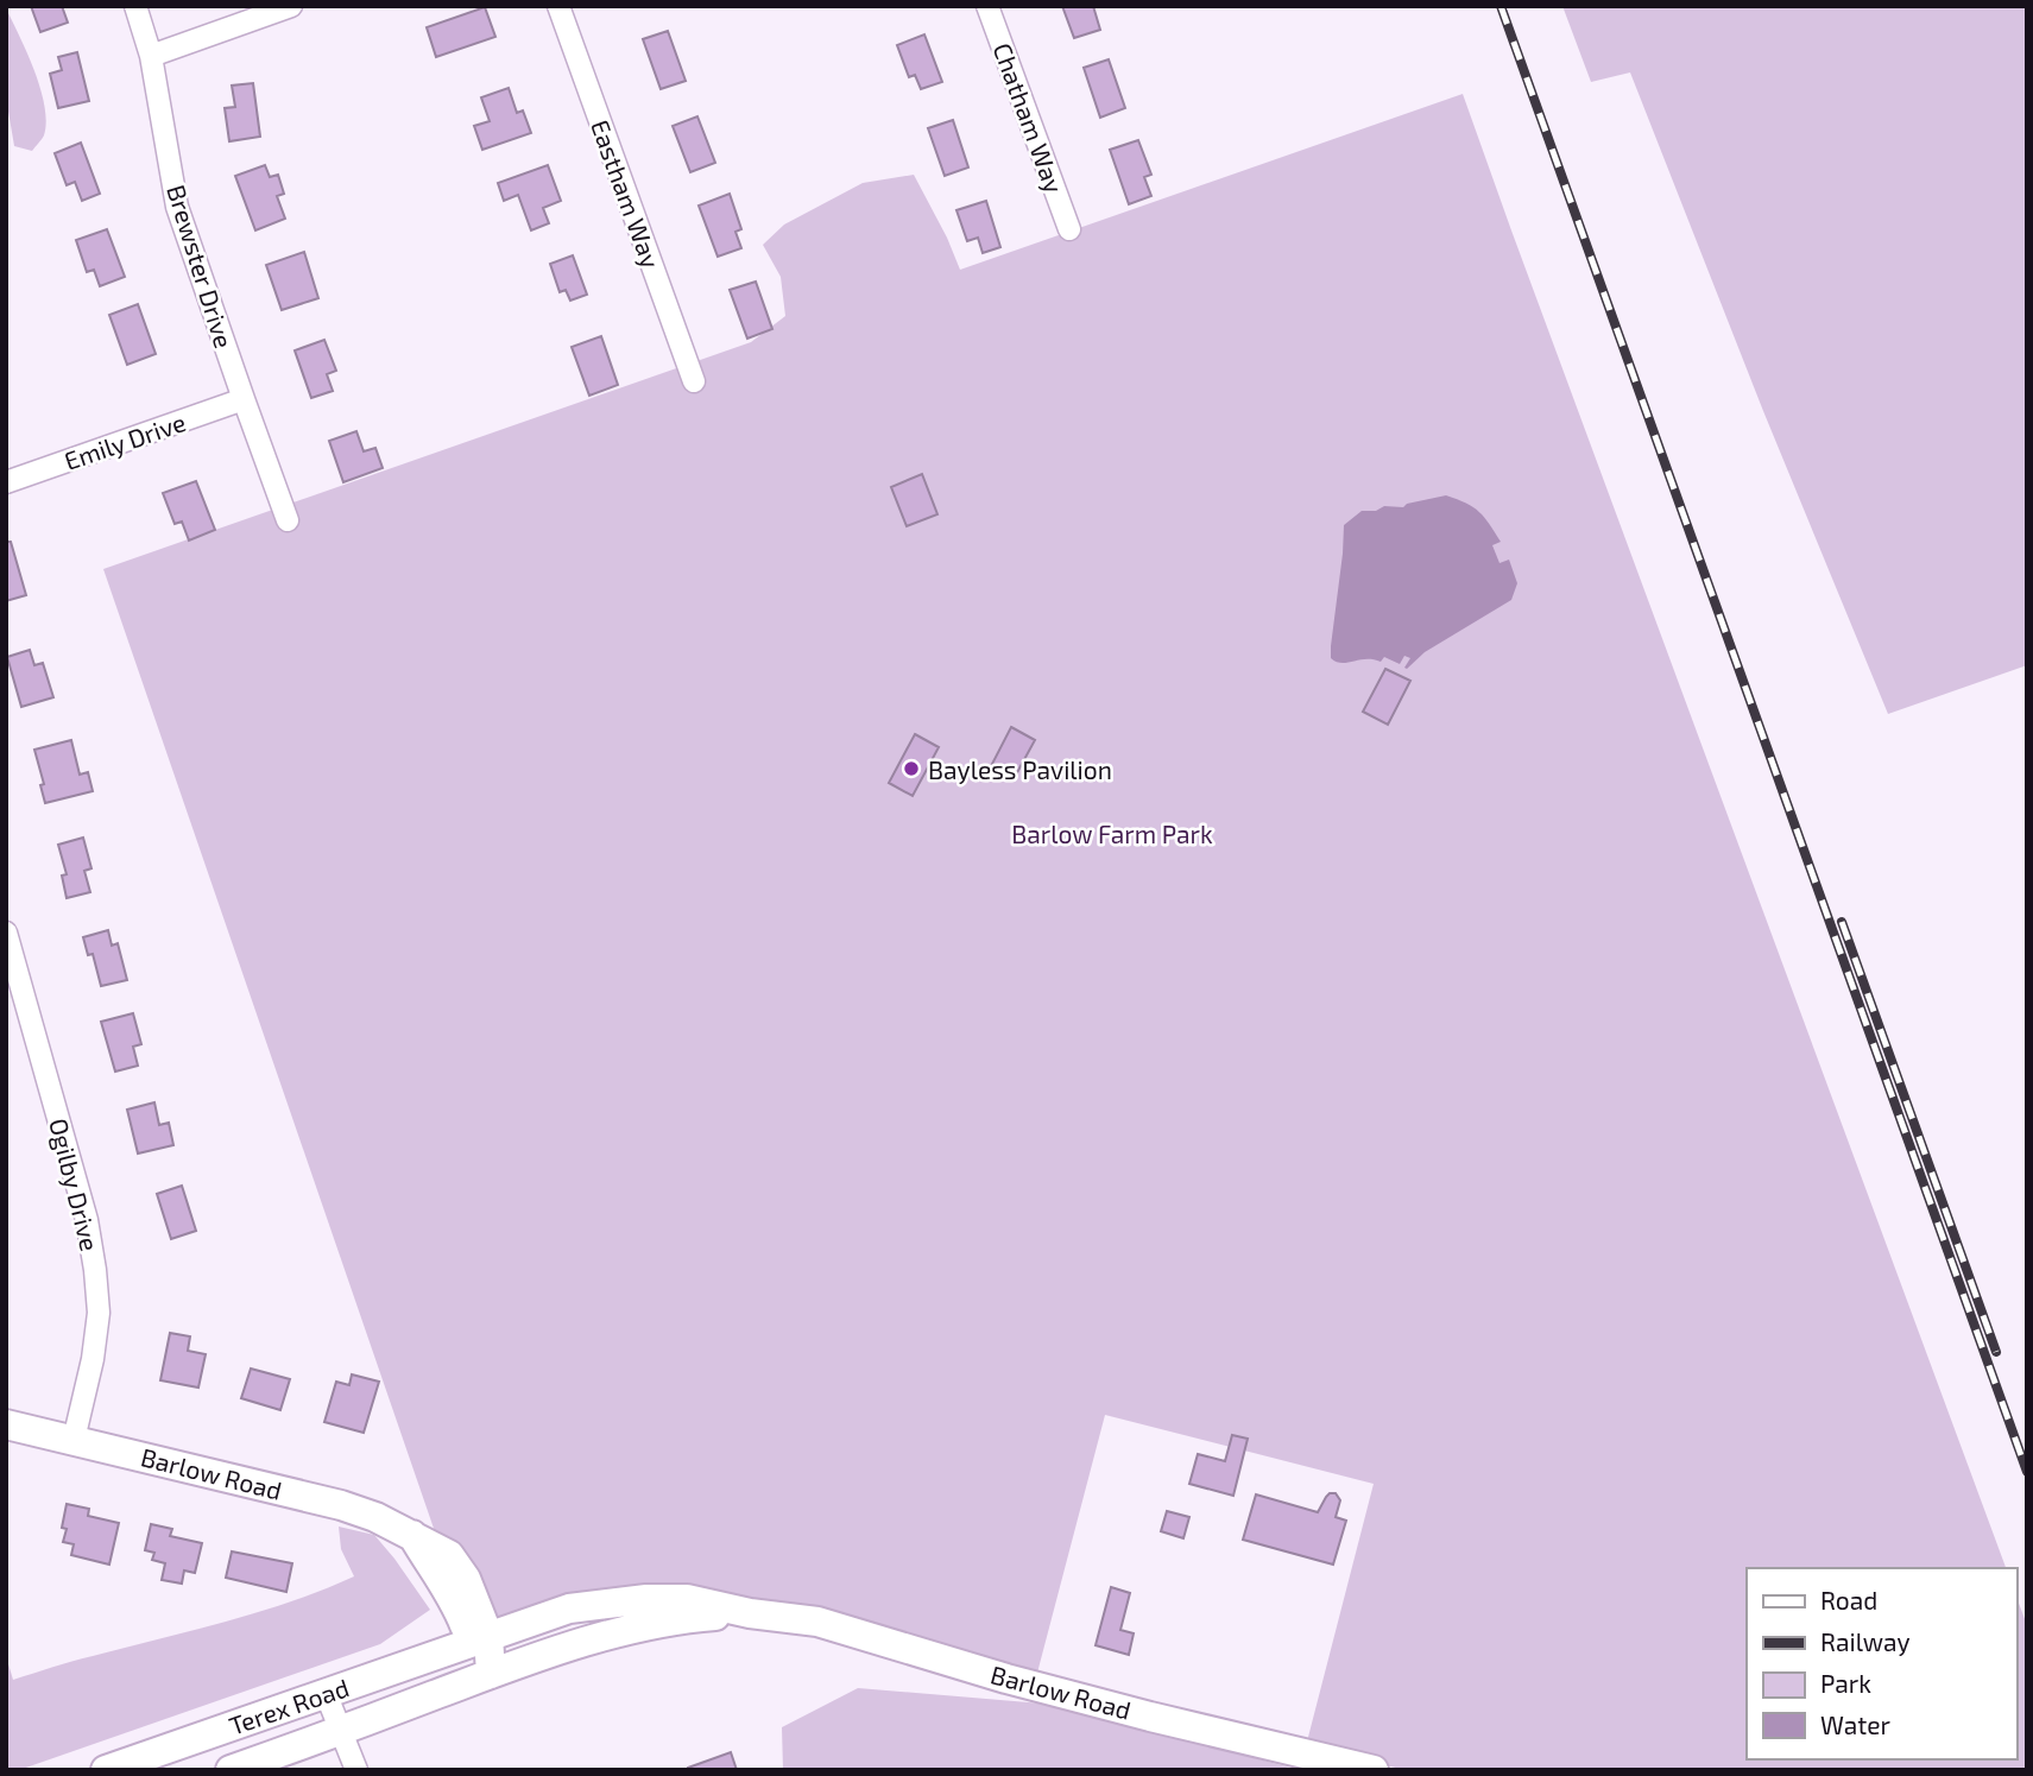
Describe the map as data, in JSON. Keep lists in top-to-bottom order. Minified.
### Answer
{"streets":{"street":["Chatham Way","Eastham Way","Brewster Drive","Emily Drive","Ogilby Drive","Barlow Road","Terex Road"]},"crossings":[["Brewster Drive","Emily Drive"],["Ogilby Drive","Barlow Road"],["Barlow Road","Terex Road"]],"parks":["Barlow Farm Park"],"places":["Bayless Pavilion"],"legend":["Road","Railway","Park","Water"]}
